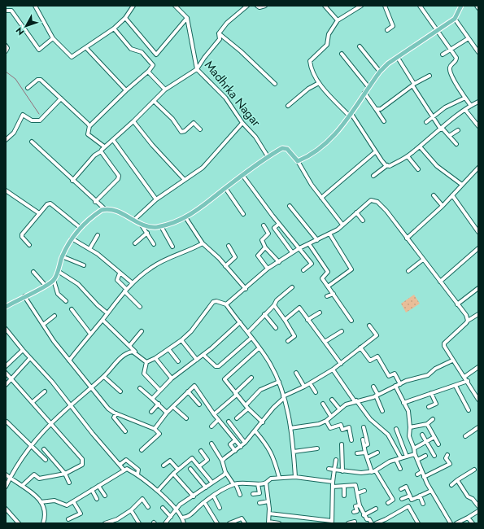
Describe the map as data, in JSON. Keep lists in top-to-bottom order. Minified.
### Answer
{"streets":{"street":["Madhrka Nagar"]},"north":"bottom left"}
